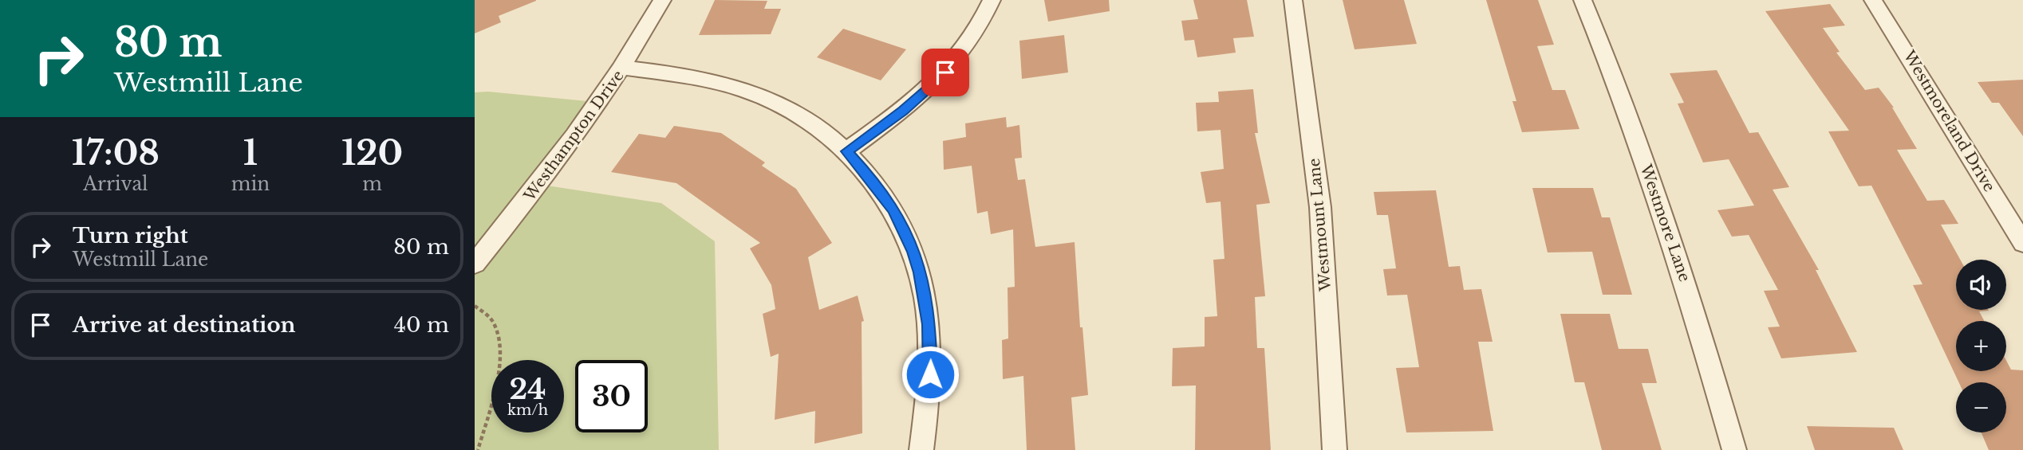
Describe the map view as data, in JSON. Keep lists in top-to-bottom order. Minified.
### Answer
{"streets":{"street":["Westmoreland Drive","Westhampton Drive","Westmore Lane","Westmount Lane"]},"page":{"turn":["80 m","Westmill Lane"],"eta":["17:08","Arrival","1","min","120","m"],"list":[{"name":"Turn right","note":"Westmill Lane","value":"80 m"},{"name":"Arrive at destination","value":"40 m"}],"map_buttons":["+","−"],"speed":"24 km/h","limit":"30"}}
